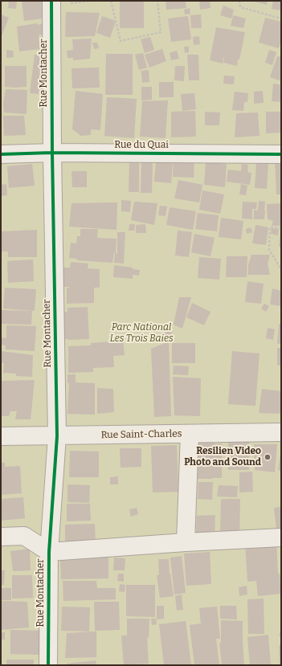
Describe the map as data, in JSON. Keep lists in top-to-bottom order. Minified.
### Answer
{"streets":{"street":["Rue Montacher","Rue du Quai","Rue Saint-Charles"]},"crossings":[["Rue Montacher","Rue du Quai"],["Rue Montacher","Rue Saint-Charles"]],"parks":["Parc National Les Trois Baies"],"places":["Resilien Video Photo and Sound"]}
